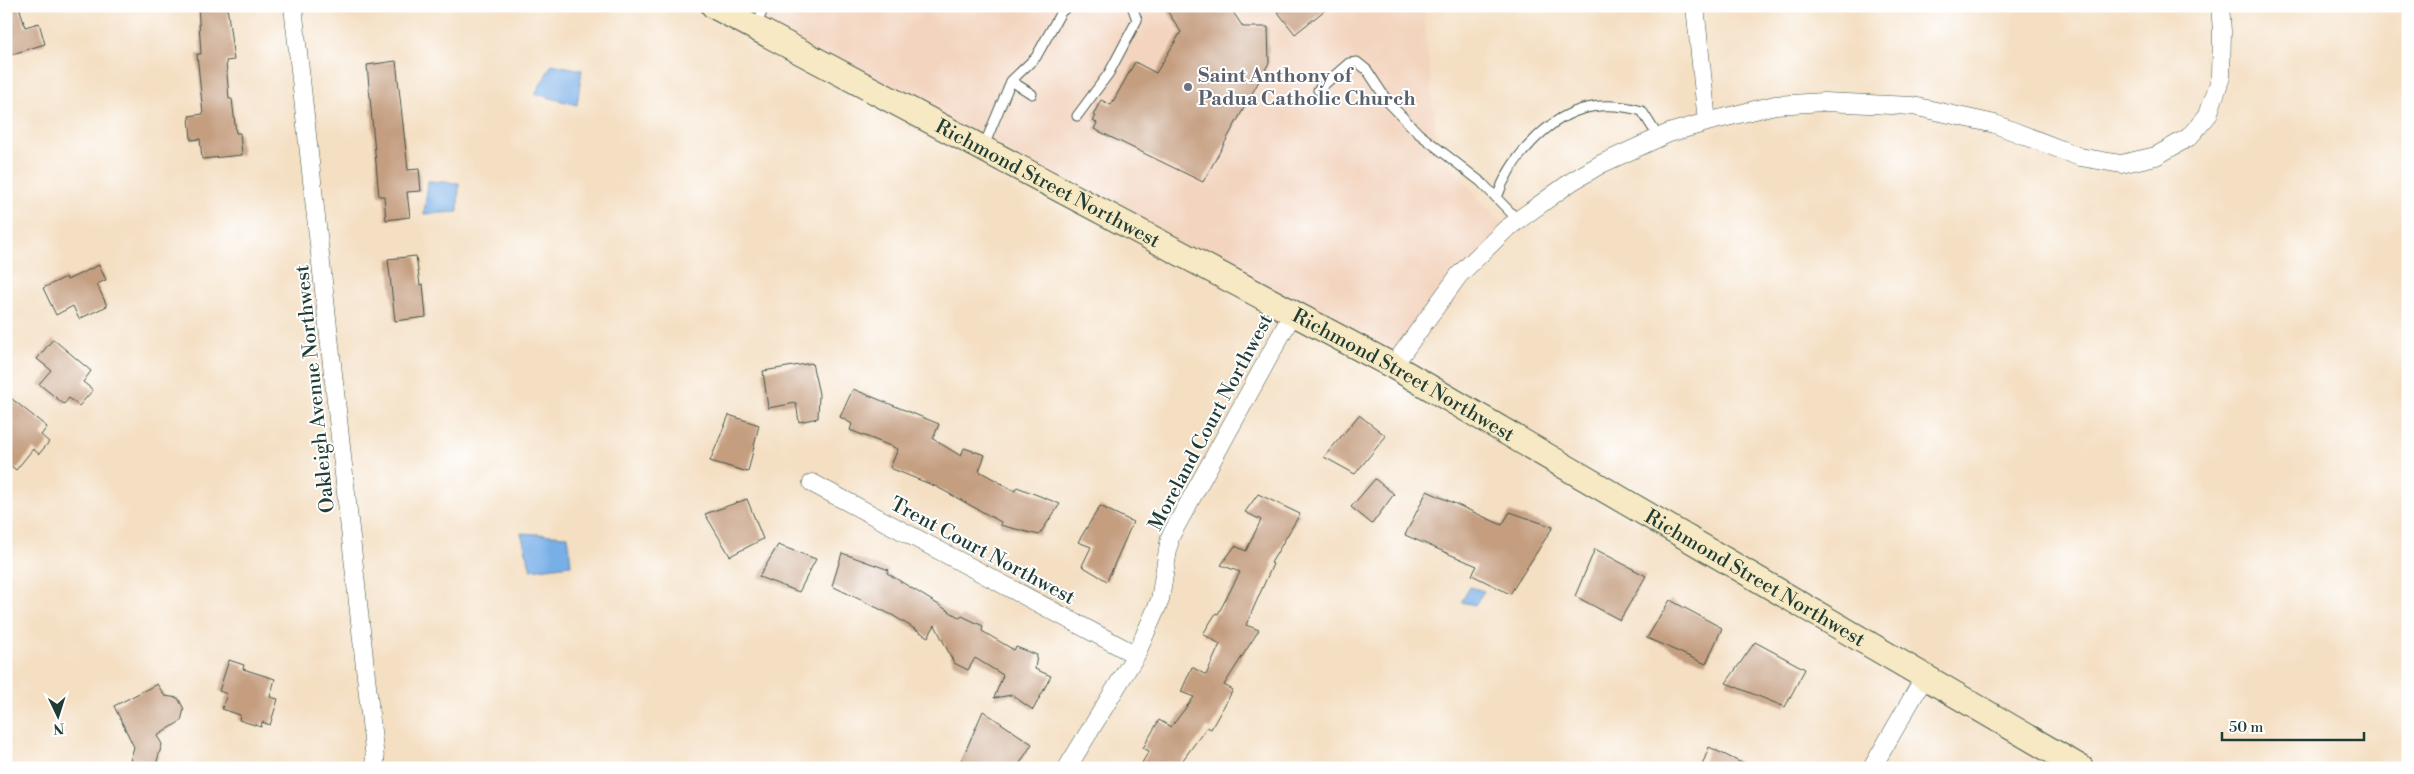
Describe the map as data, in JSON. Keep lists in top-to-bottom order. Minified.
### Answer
{"streets":{"street":["Richmond Street Northwest","Oakleigh Avenue Northwest","Moreland Court Northwest","Trent Court Northwest"]},"crossings":[["Richmond Street Northwest","Moreland Court Northwest"],["Moreland Court Northwest","Trent Court Northwest"]],"places":["Saint Anthony of Padua Catholic Church"],"scale_bar":"50 m","north":"bottom"}
